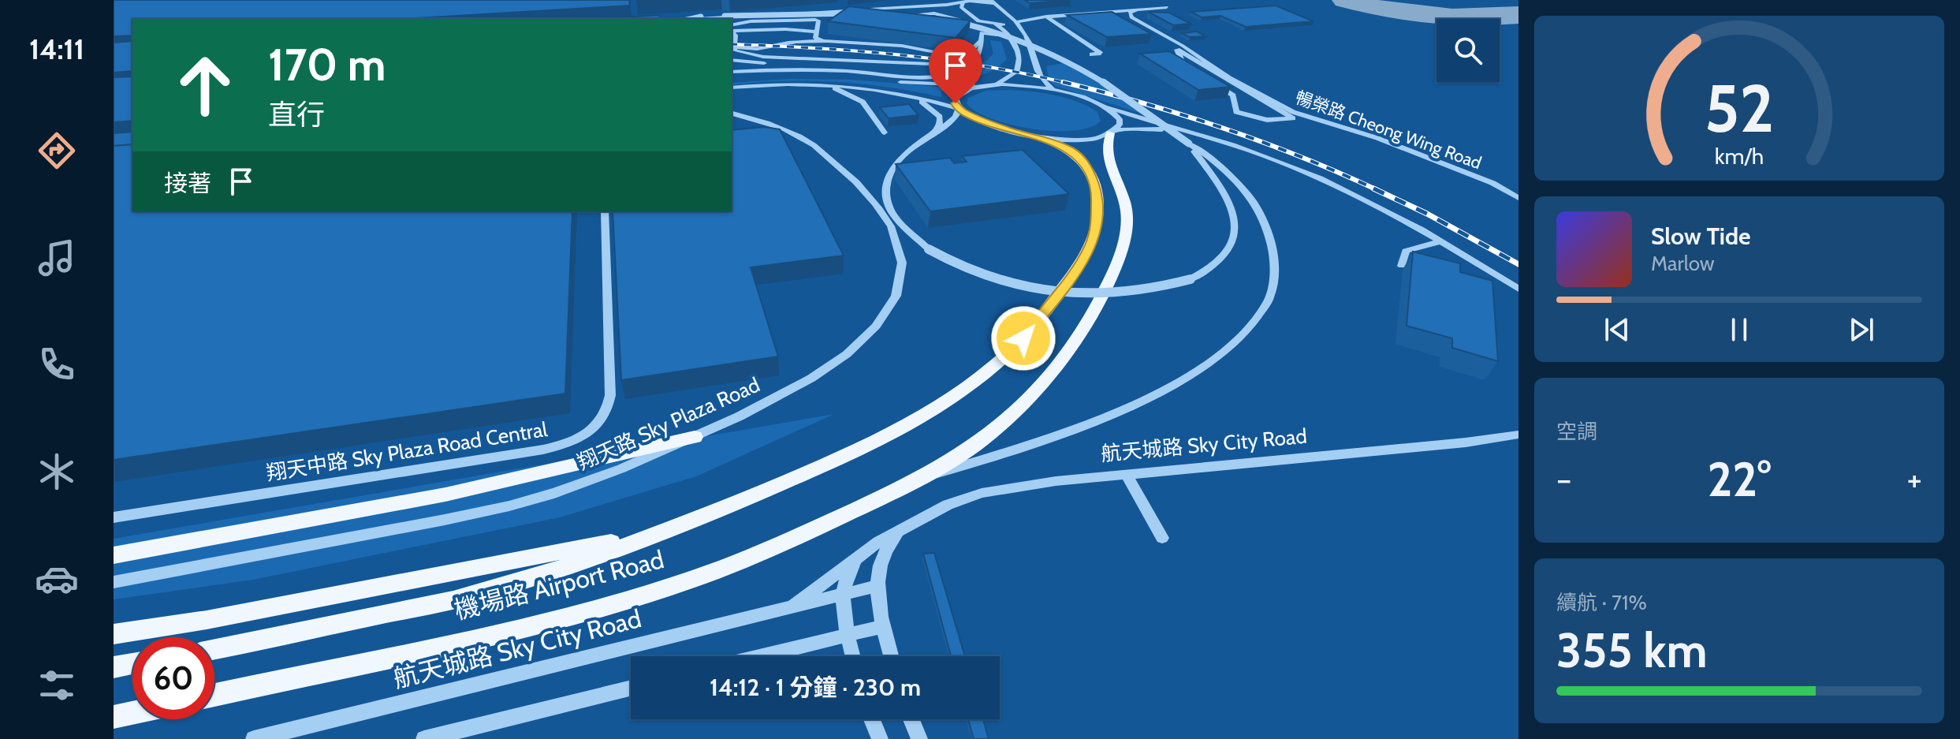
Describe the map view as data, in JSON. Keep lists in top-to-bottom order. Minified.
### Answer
{"streets":{"main road":["機場路 Airport Road"],"street":["暢榮路 Cheong Wing Road","翔天路 Sky Plaza Road","航天城路 Sky City Road","翔天中路 Sky Plaza Road Central"]},"page":{"tabs":"14:11","turn":["170 m","直行"],"then":"接著","song":["Slow Tide","Marlow"],"tile":["空調",["續航 · 71%","355 km"]],"heat":["−","22°","+"],"limit":"60","trip":"14:12 · 1 分鐘 · 230 m","gauge":["52","km/h"]}}
